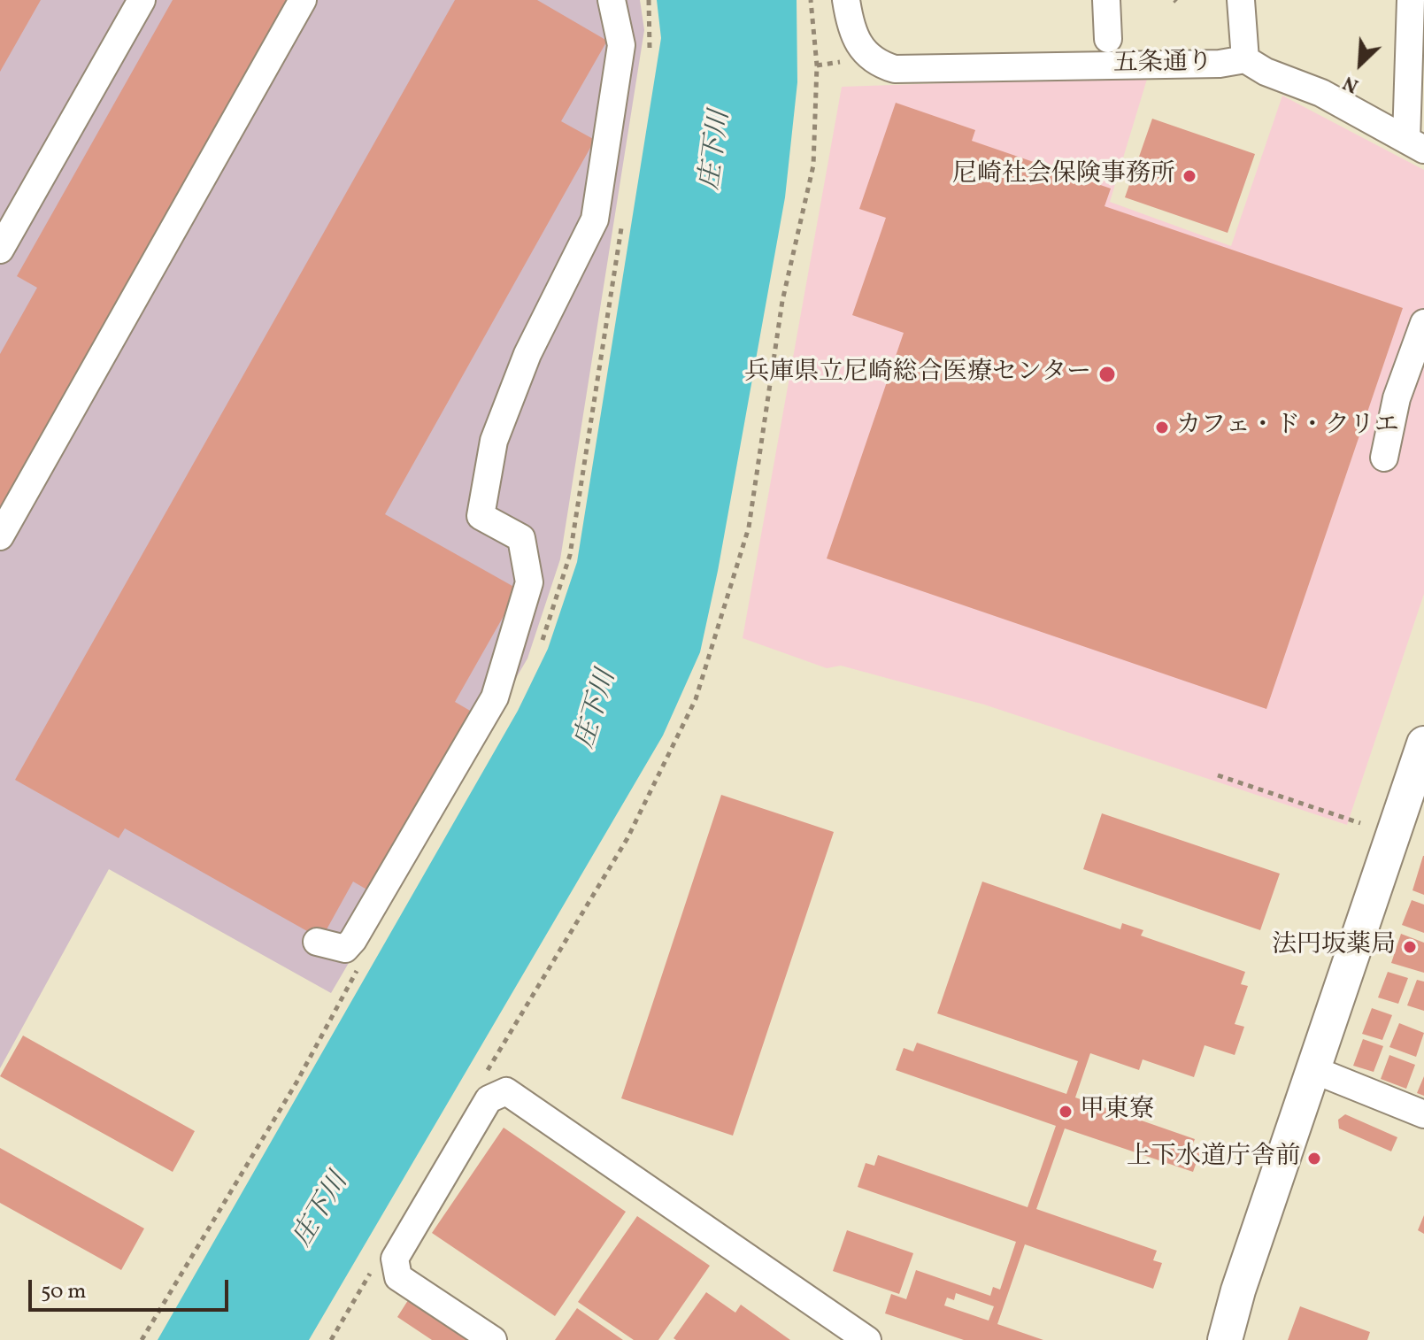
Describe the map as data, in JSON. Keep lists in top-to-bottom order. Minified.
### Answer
{"streets":{"street":["五条通り"]},"water":["庄下川"],"places":["尼崎社会保険事務所","兵庫県立尼崎総合医療センター","カフェ・ド・クリエ","法円坂薬局","甲東寮","上下水道庁舎前"],"scale_bar":"50 m","north":"bottom left"}
